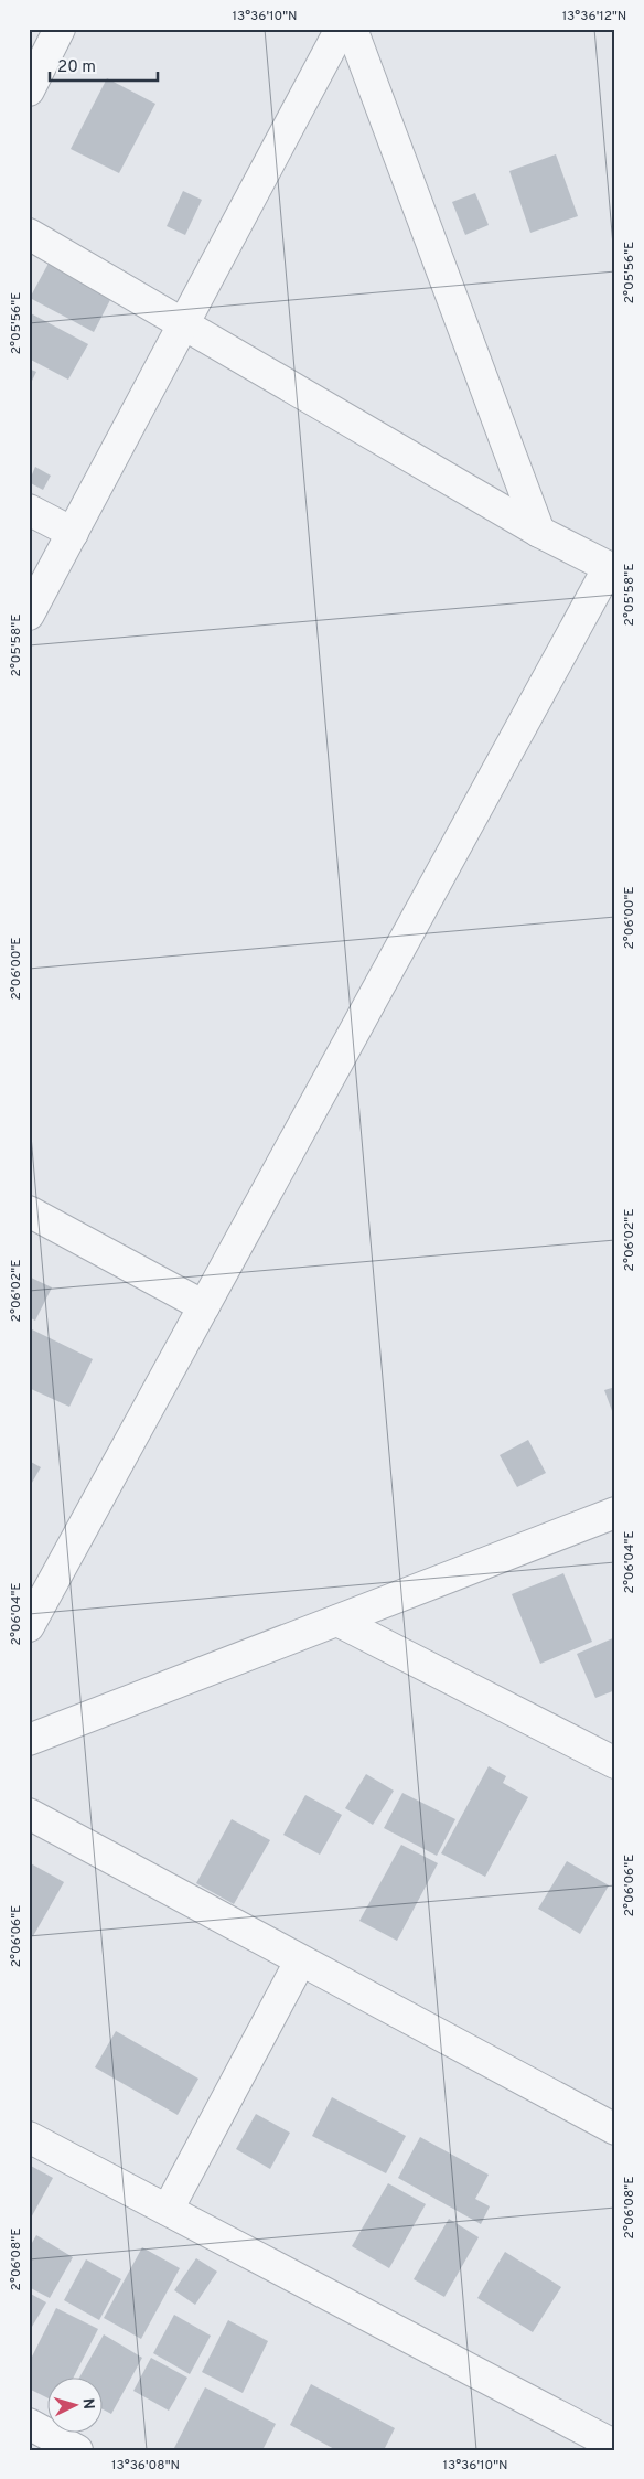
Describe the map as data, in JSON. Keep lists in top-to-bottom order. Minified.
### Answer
{"scale_bar":"20 m","north":"right","coordinates":["13°36'10\"N","13°36'12\"N","2°05'56\"E","2°05'58\"E","2°06'00\"E","2°06'02\"E","2°06'04\"E","2°06'06\"E","2°06'08\"E","13°36'08\"N"]}
